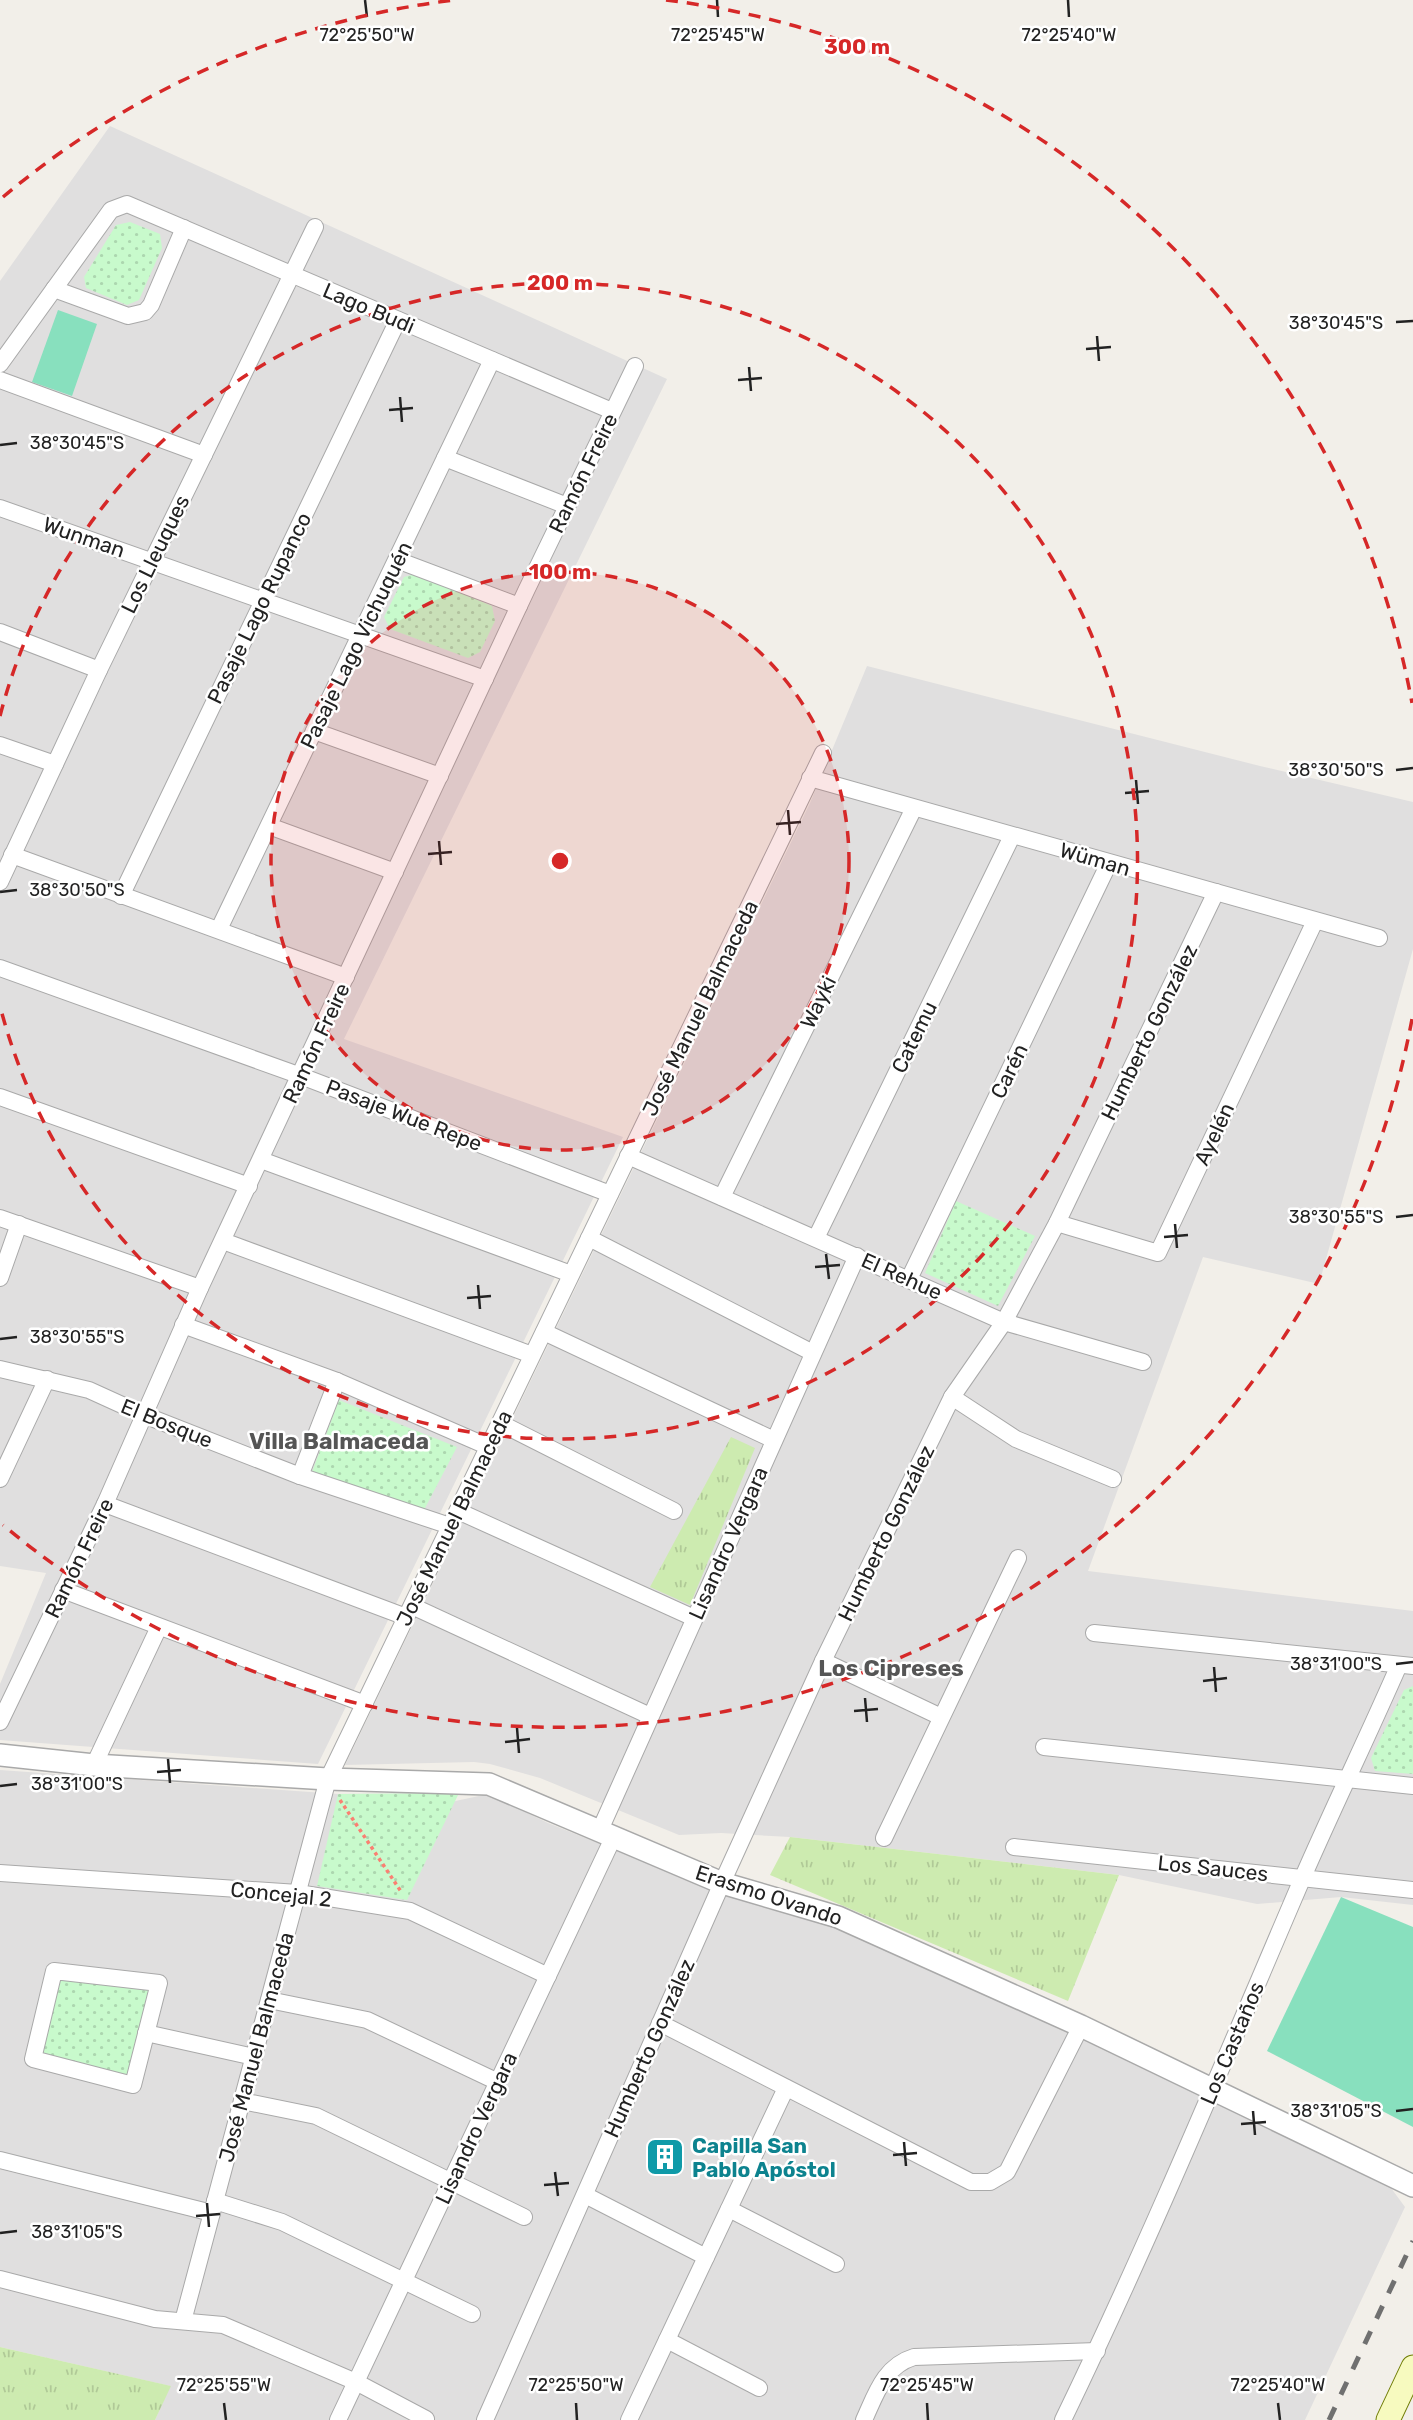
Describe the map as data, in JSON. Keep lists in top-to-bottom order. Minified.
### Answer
{"streets":{"street":["Lago Budi","Ramón Freire","Wunman","Los Lleuques","Pasaje Lago Rupanco","Pasaje Lago Vichuquén","Wüman","Wayki","José Manuel Balmaceda","Humberto González","Catemu","Carén","Pasaje Wue Repe","Ayelén","El Rehue","El Bosque","Lisandro Vergara","Los Sauces","Concejal 2","Erasmo Ovando","Los Castaños"]},"crossings":[["Lago Budi","Ramón Freire"],["Lago Budi","Los Lleuques"],["Lago Budi","Pasaje Lago Rupanco"],["Lago Budi","Pasaje Lago Vichuquén"],["Ramón Freire","Wunman"],["Ramón Freire","Pasaje Wue Repe"],["Ramón Freire","El Bosque"],["Wunman","Los Lleuques"],["Wunman","Pasaje Lago Rupanco"],["Wunman","Pasaje Lago Vichuquén"],["Wüman","Wayki"],["Wüman","José Manuel Balmaceda"],["Wüman","Humberto González"],["Wüman","Catemu"],["Wüman","Carén"],["Wüman","Ayelén"],["Wayki","El Rehue"],["José Manuel Balmaceda","Pasaje Wue Repe"],["José Manuel Balmaceda","El Rehue"],["José Manuel Balmaceda","El Bosque"],["José Manuel Balmaceda","Concejal 2"],["José Manuel Balmaceda","Erasmo Ovando"],["Humberto González","Ayelén"],["Humberto González","El Rehue"],["Humberto González","Erasmo Ovando"],["Catemu","El Rehue"],["Carén","El Rehue"],["El Rehue","Lisandro Vergara"],["El Bosque","Lisandro Vergara"],["Lisandro Vergara","Concejal 2"],["Lisandro Vergara","Erasmo Ovando"],["Los Sauces","Los Castaños"],["Erasmo Ovando","Los Castaños"]],"districts":["Villa Balmaceda","Los Cipreses"],"places":{"building":["Capilla San Pablo Apóstol"]},"coordinates":["72°25'50\"W","72°25'45\"W","72°25'40\"W","38°30'45\"S","38°30'50\"S","38°30'55\"S","38°31'00\"S","38°31'05\"S","72°25'55\"W"],"rings":["300 m","200 m","100 m"]}
